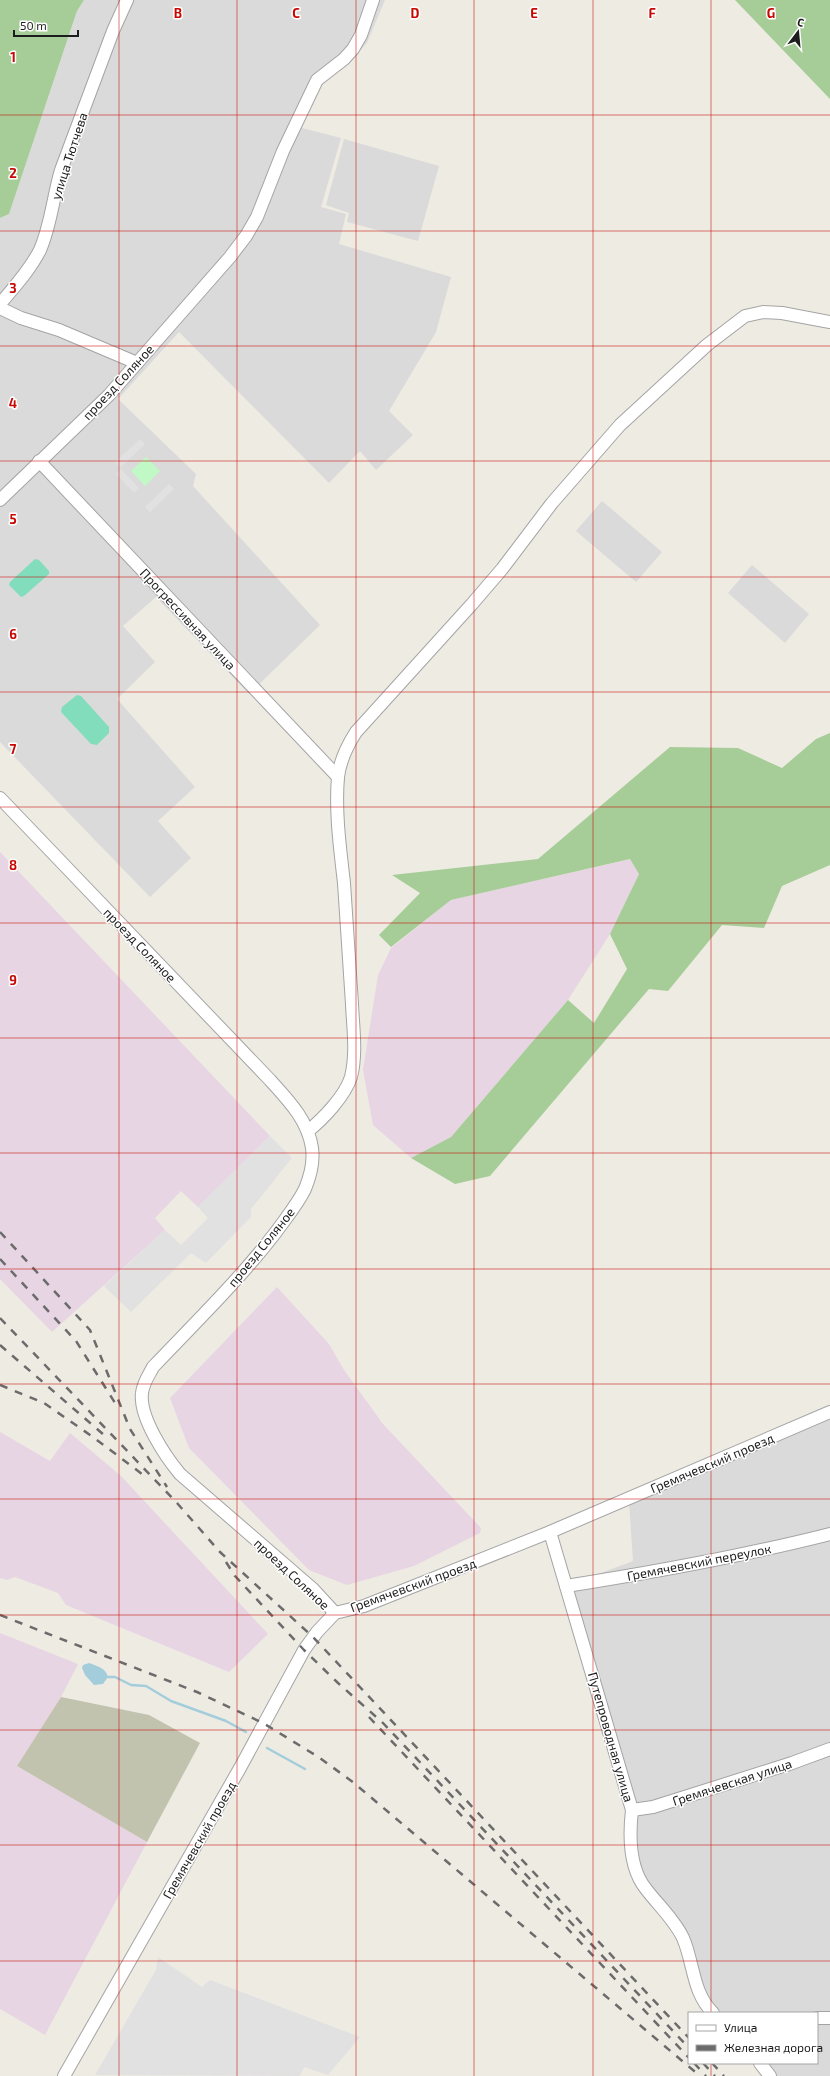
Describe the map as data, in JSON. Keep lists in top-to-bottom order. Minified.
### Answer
{"streets":{"street":["улица Тютчева","проезд Соляное","Прогрессивная улица","Гремячевский проезд","Гремячевский переулок","Путепроводная улица","Гремячевская улица"]},"crossings":[["проезд Соляное","Прогрессивная улица"],["проезд Соляное","Гремячевский проезд"],["Гремячевский проезд","Путепроводная улица"],["Гремячевский переулок","Путепроводная улица"],["Путепроводная улица","Гремячевская улица"]],"legend":["Улица","Железная дорога"],"scale_bar":"50 m","north":"top","grid":{"columns":["B","C","D","E","F","G"],"rows":["1","2","3","4","5","6","7","8","9"]}}
